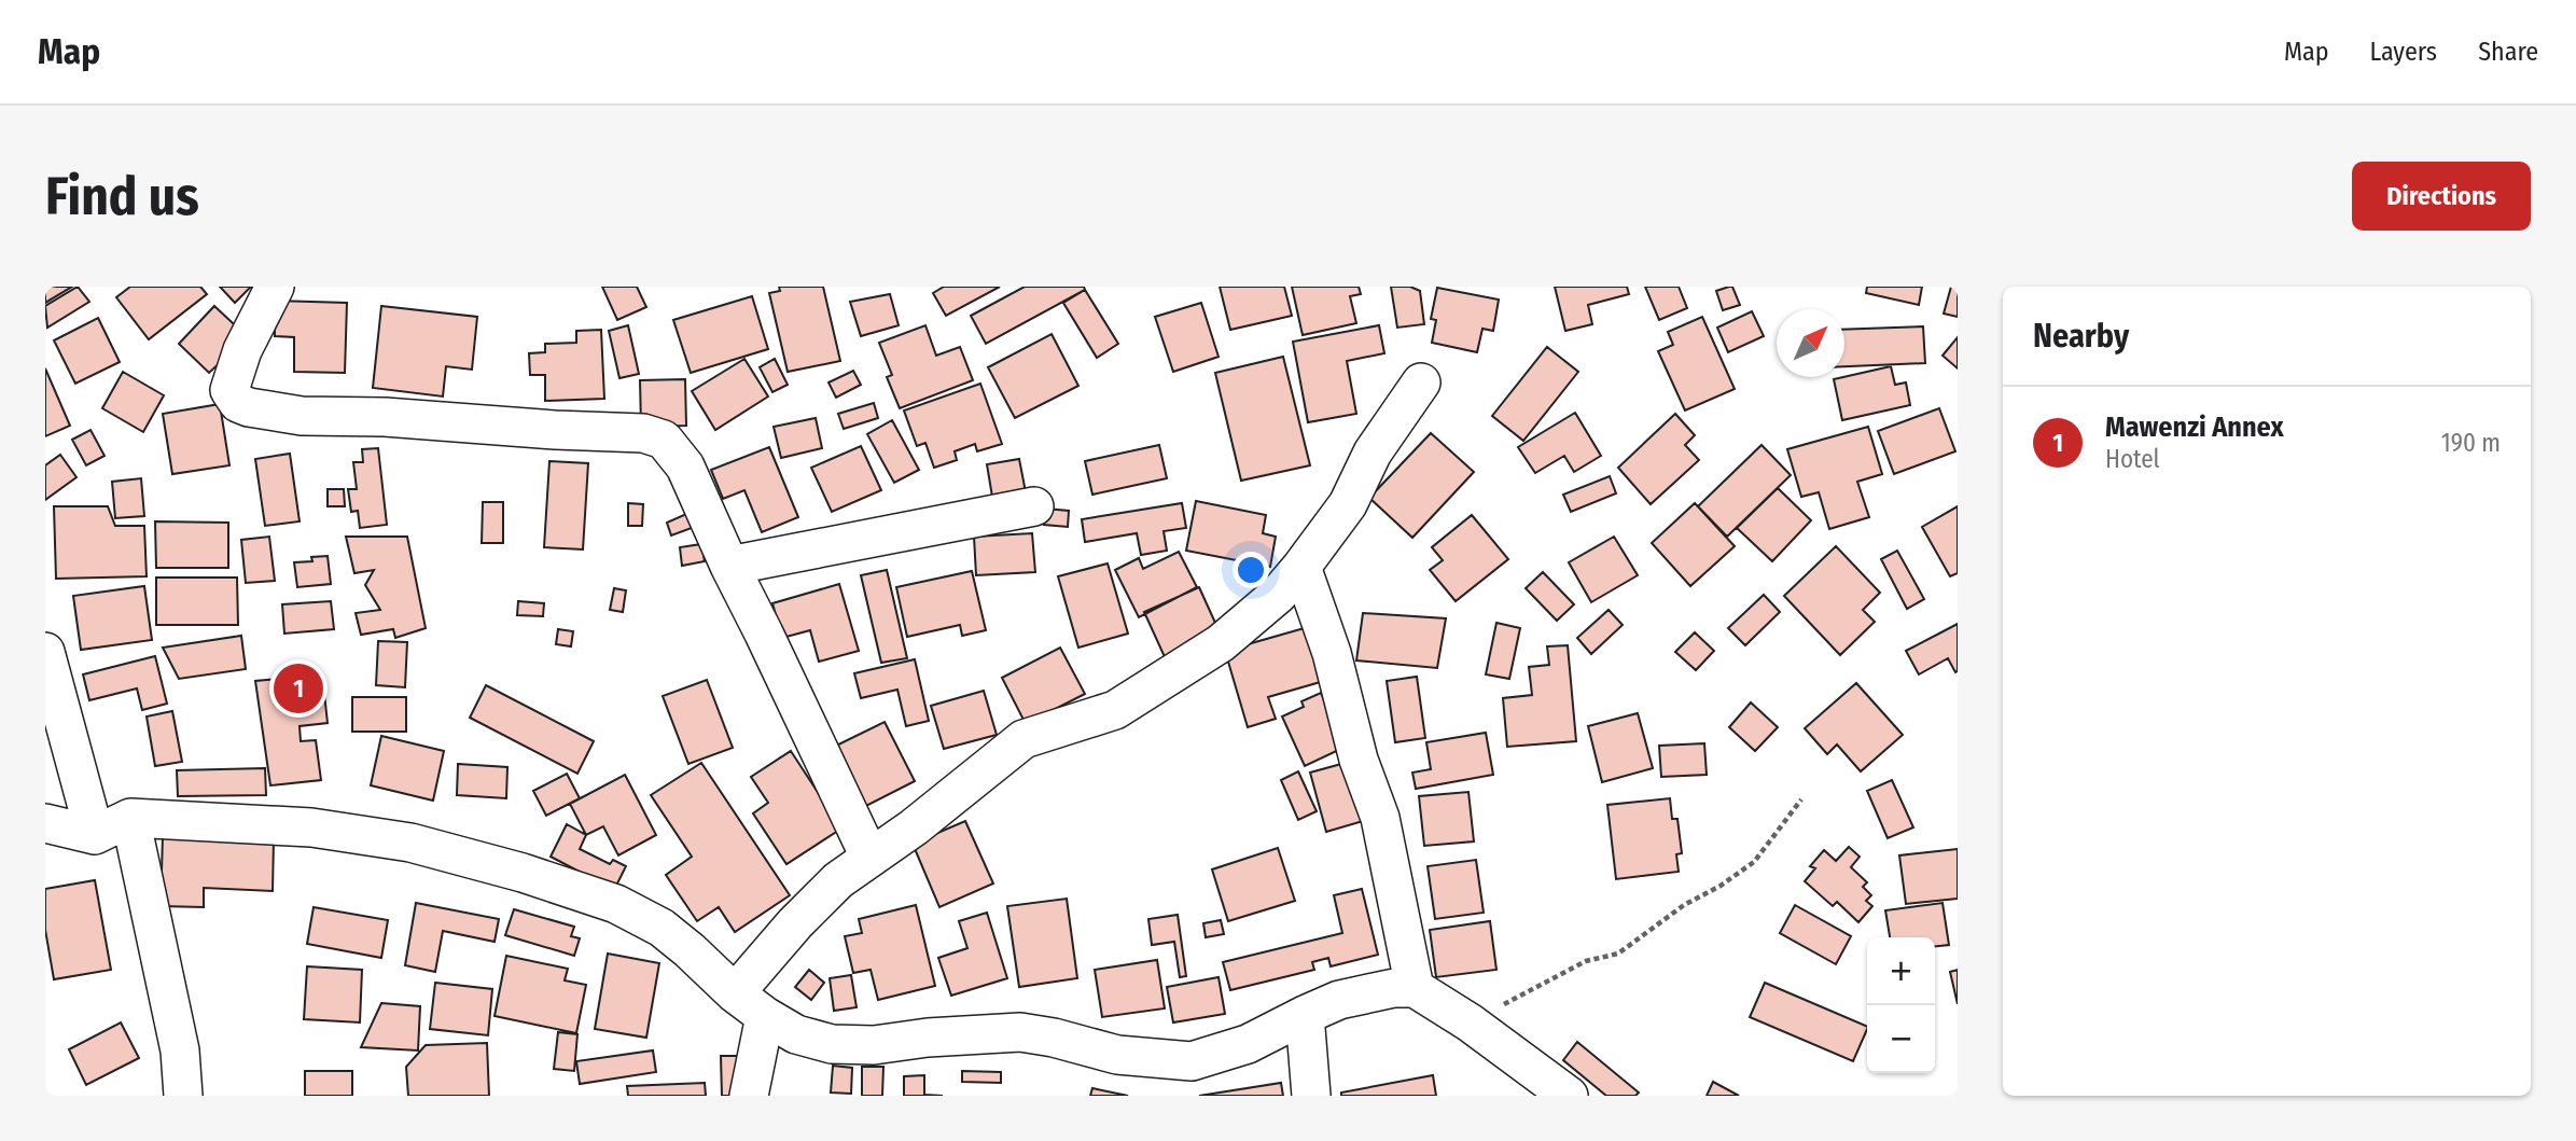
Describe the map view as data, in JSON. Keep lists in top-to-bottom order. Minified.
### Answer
{"north":"top right","page":{"header":"Map","nav":["Map","Layers","Share"],"buttons":"Directions","title":"Find us","heading":"Nearby","list":[{"mark":"1","name":"Mawenzi Annex","note":"Hotel","value":"190 m"}],"pins":"1","map_buttons":["+","−"]}}
